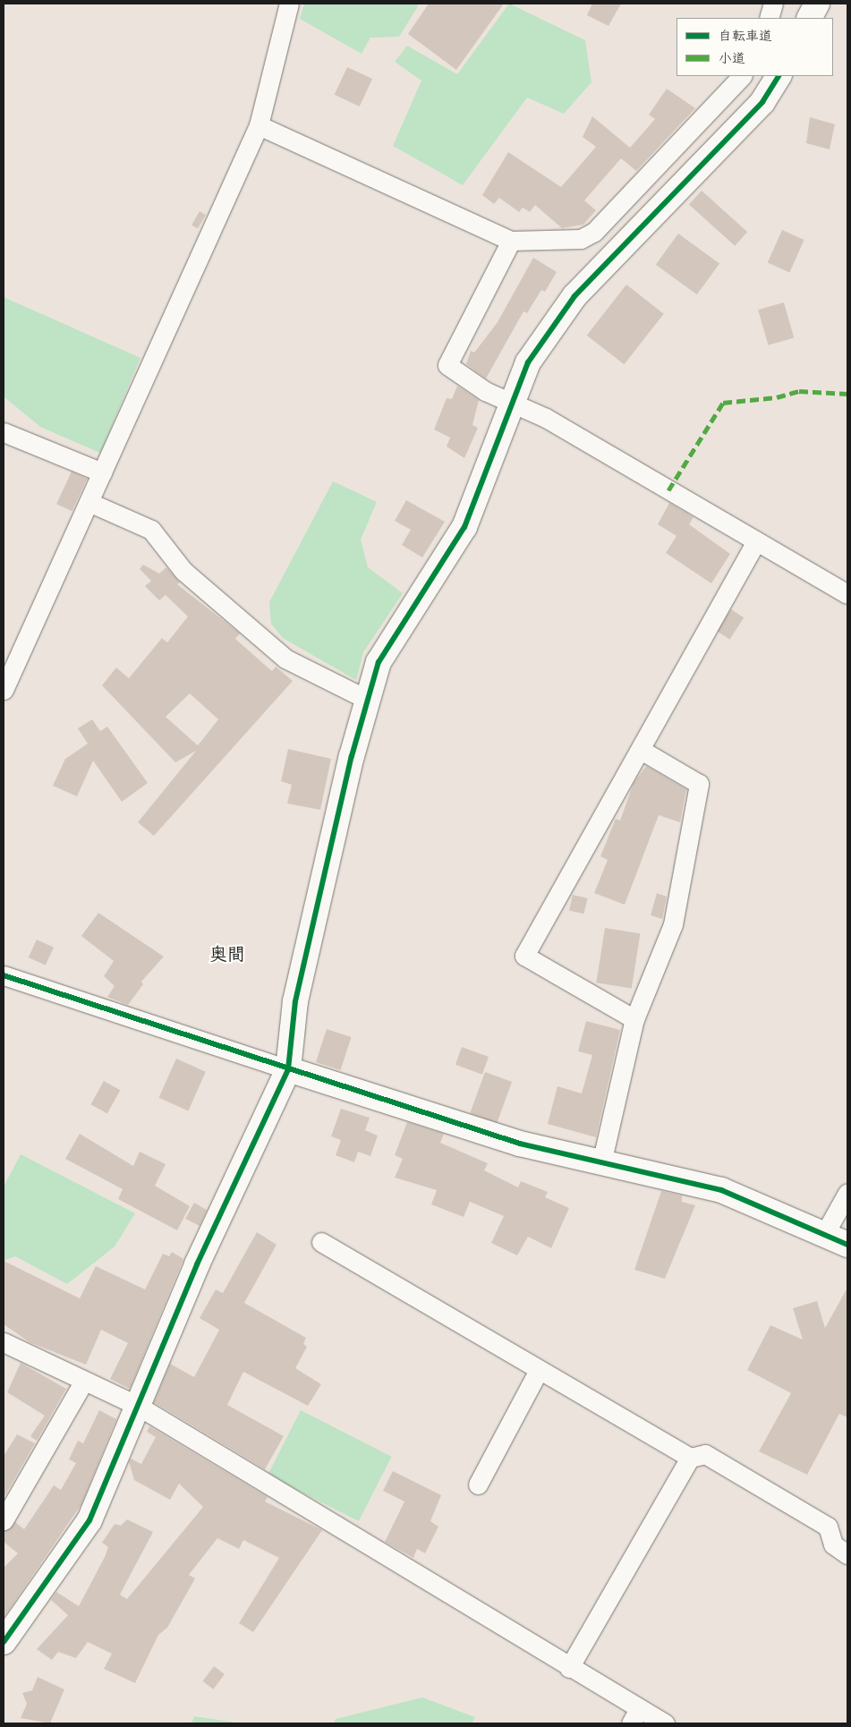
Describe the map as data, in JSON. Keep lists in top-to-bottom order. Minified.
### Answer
{"districts":["奥間"],"legend":["自転車道","小道"]}
